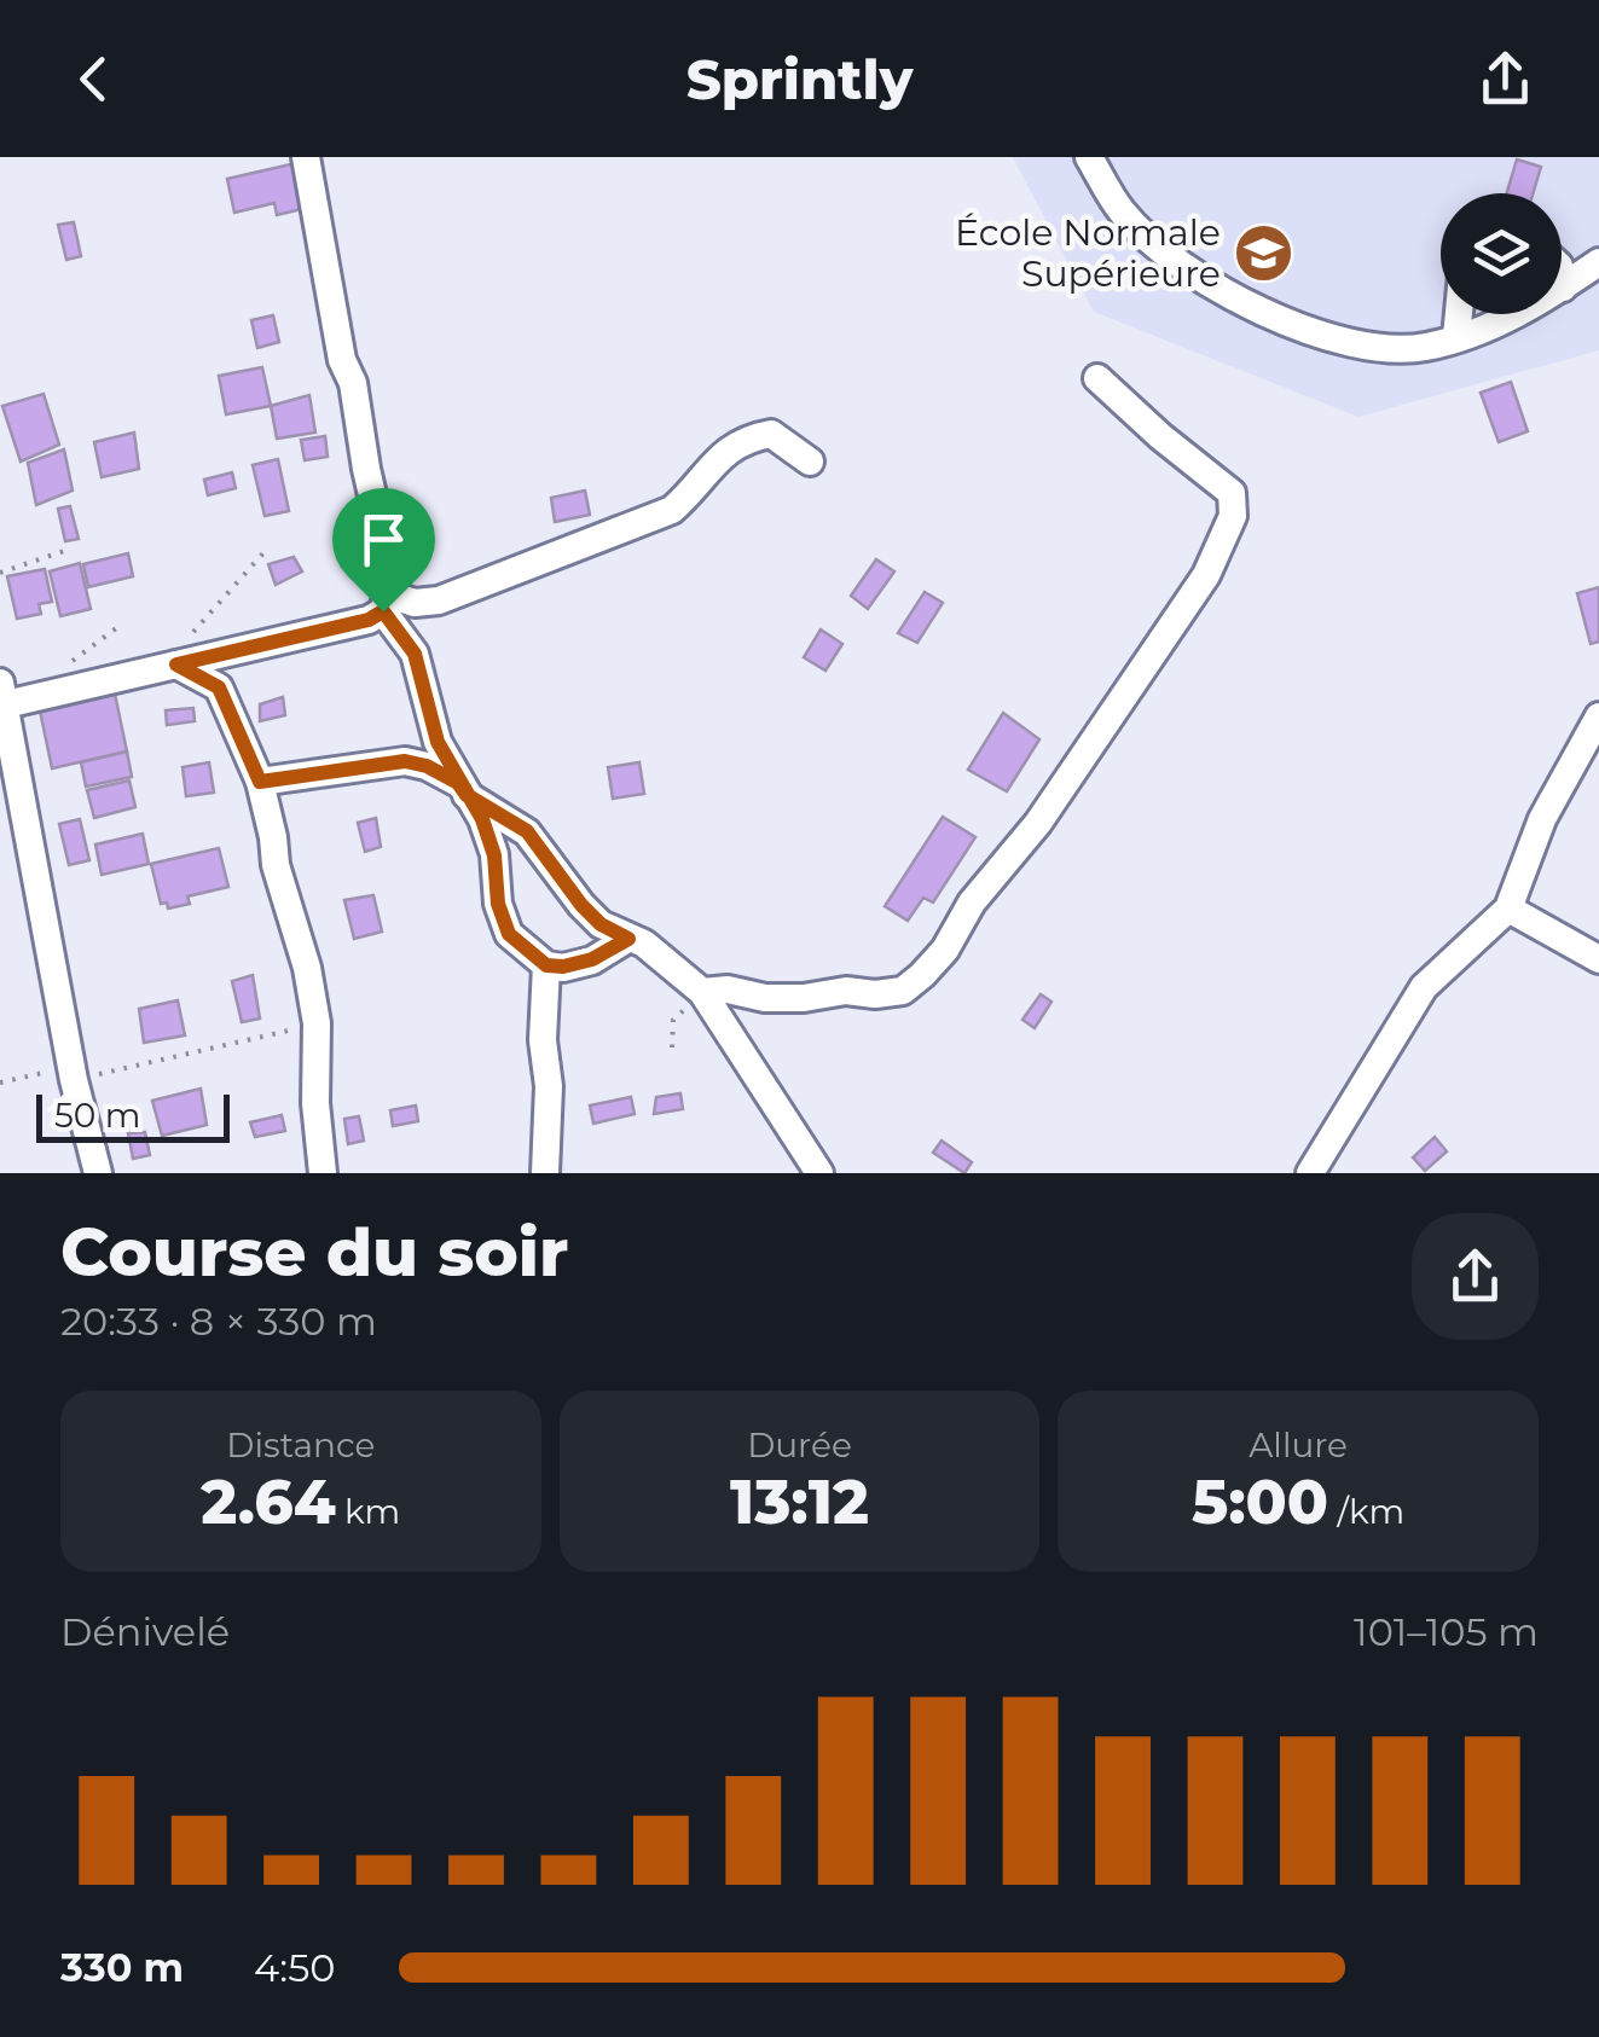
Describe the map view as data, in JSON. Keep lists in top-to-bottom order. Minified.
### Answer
{"places":{"school or university":["École Normale Supérieure"]},"scale_bar":"50 m","page":{"header":"Sprintly","scale":"50 m","heading":["Course du soir","20:33 · 8 × 330 m"],"stats":[["Distance","2.64 km"],["Durée","13:12"],["Allure","5:00 /km"]],"chart":["Dénivelé","101–105 m"],"list":[{"name":"330 m","note":"4:50"}]}}
